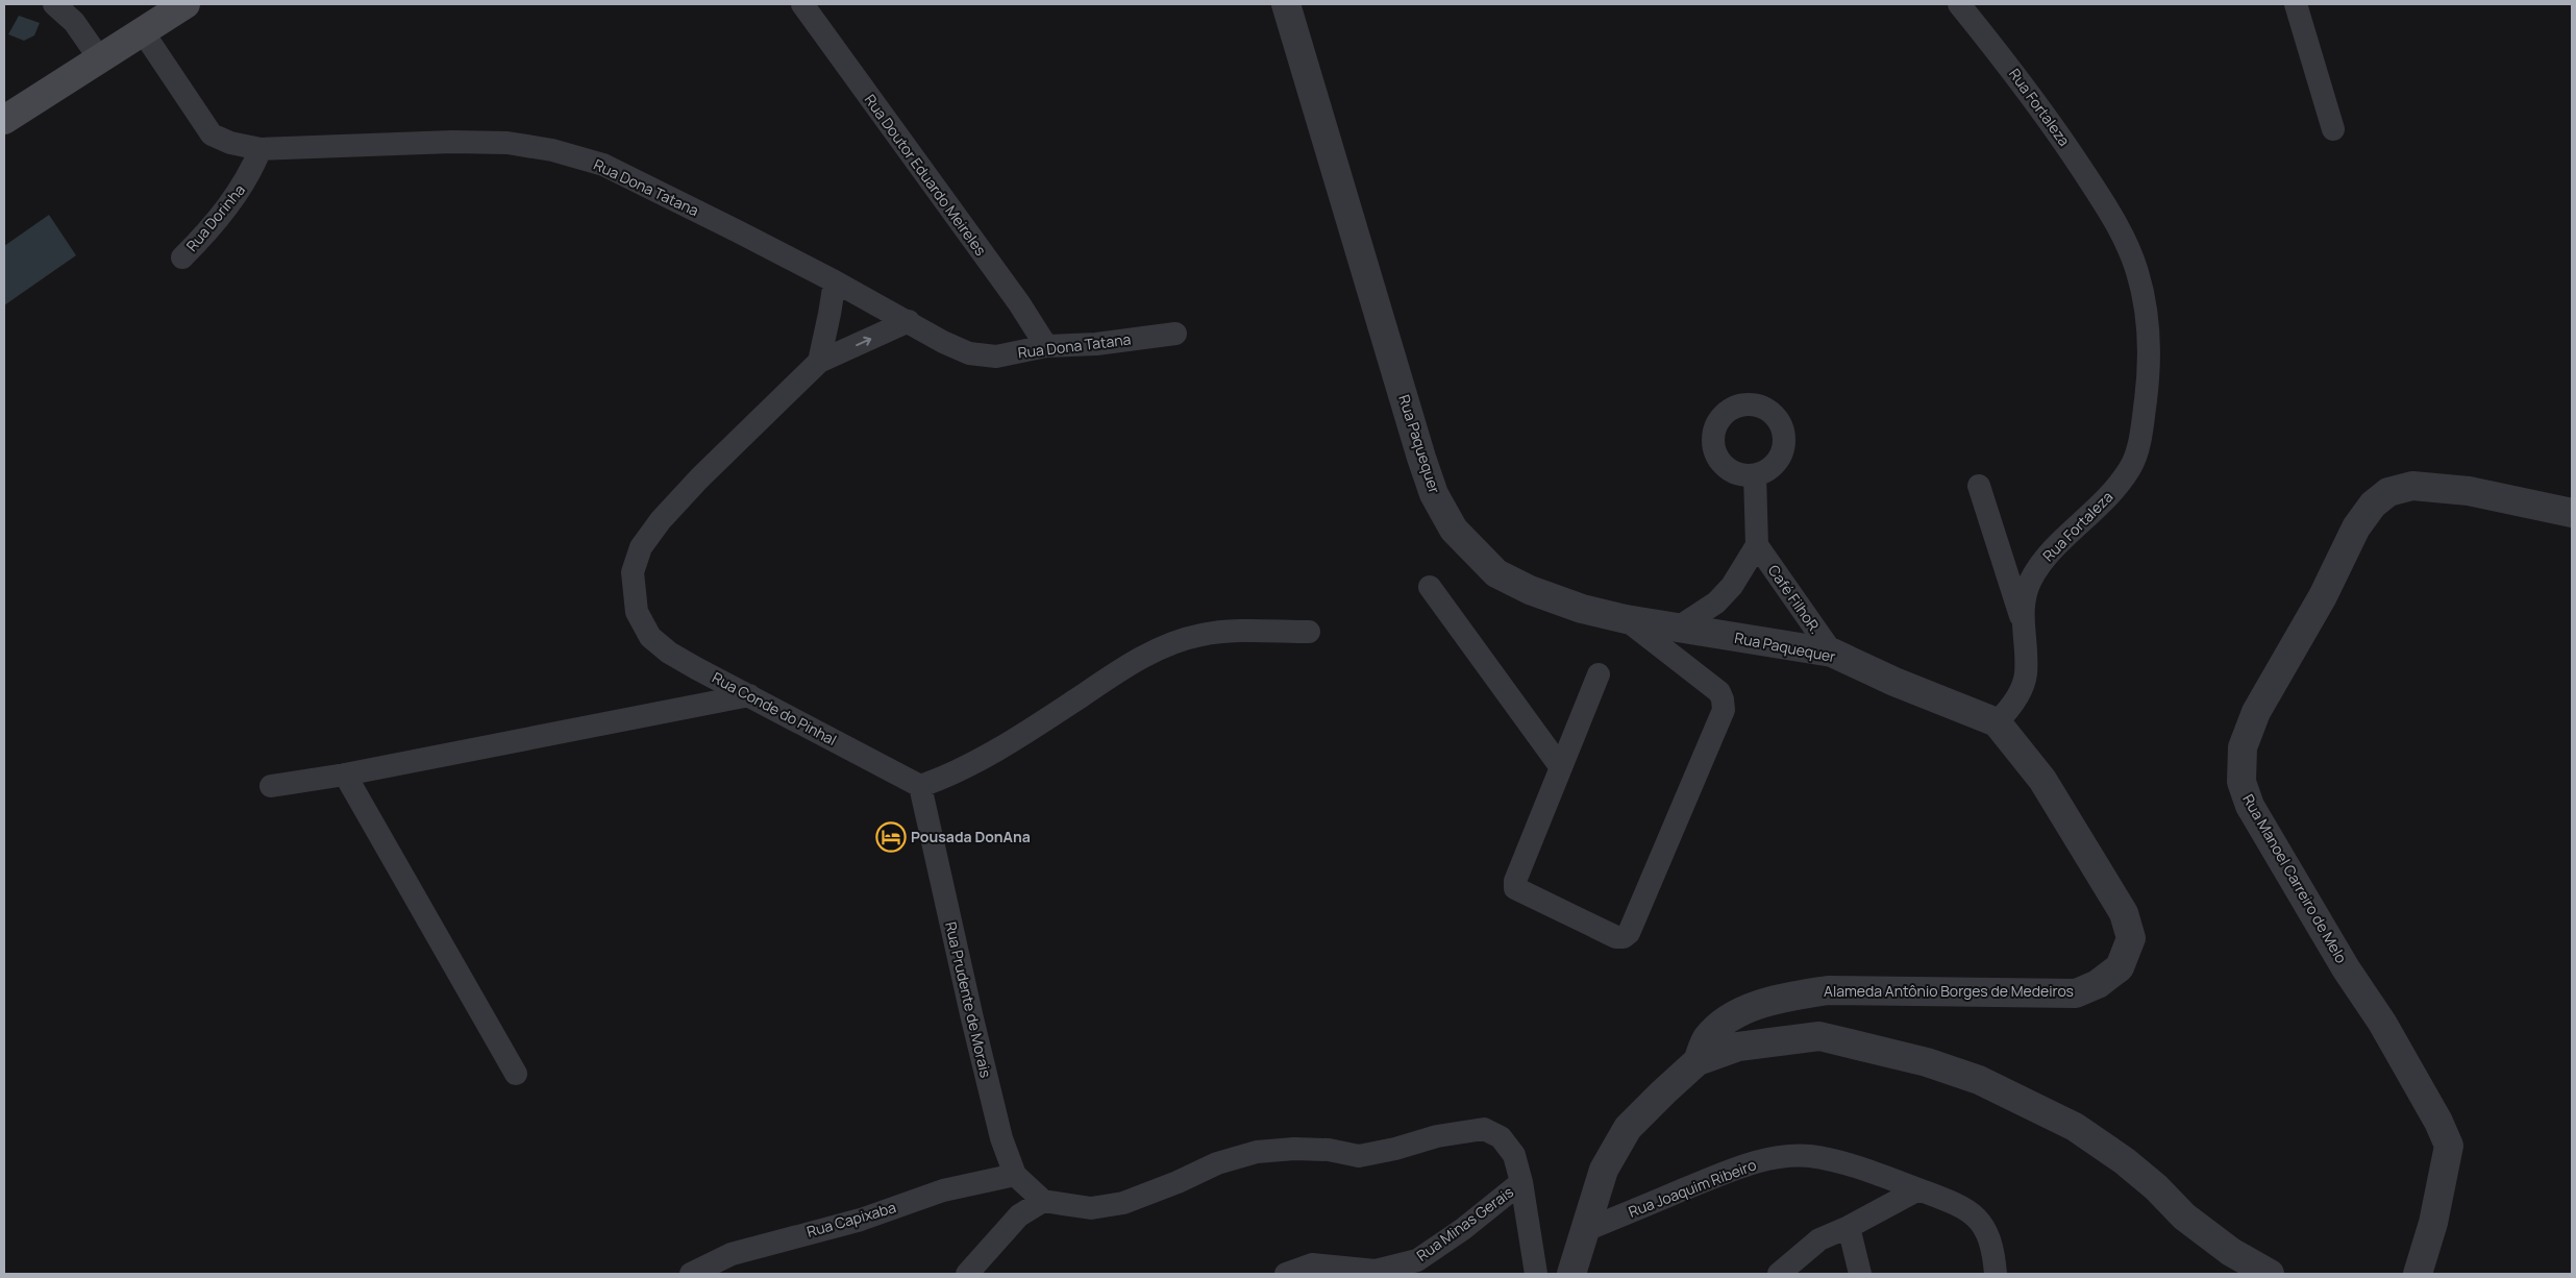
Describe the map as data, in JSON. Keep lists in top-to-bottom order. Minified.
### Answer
{"streets":{"street":["Rua Fortaleza","Rua Doutor Eduardo Meireles","Rua Dona Tatana","Rua Dorinha","Rua Paquequer","Café FilhoR.","Rua Conde do Pinhal","Rua Manoel Carreiro de Melo","Alameda Antônio Borges de Medeiros","Rua Prudente de Morais","Rua Joaquim Ribeiro","Rua Capixaba","Rua Minas Gerais"]},"crossings":[["Rua Fortaleza","Rua Paquequer"],["Rua Fortaleza","Alameda Antônio Borges de Medeiros"],["Rua Doutor Eduardo Meireles","Rua Dona Tatana"],["Rua Dona Tatana","Rua Dorinha"],["Rua Dona Tatana","Rua Conde do Pinhal"],["Rua Paquequer","Café FilhoR."],["Rua Paquequer","Alameda Antônio Borges de Medeiros"],["Rua Conde do Pinhal","Rua Prudente de Morais"],["Rua Prudente de Morais","Rua Capixaba"]],"places":{"hotel":["Pousada DonAna"]}}
